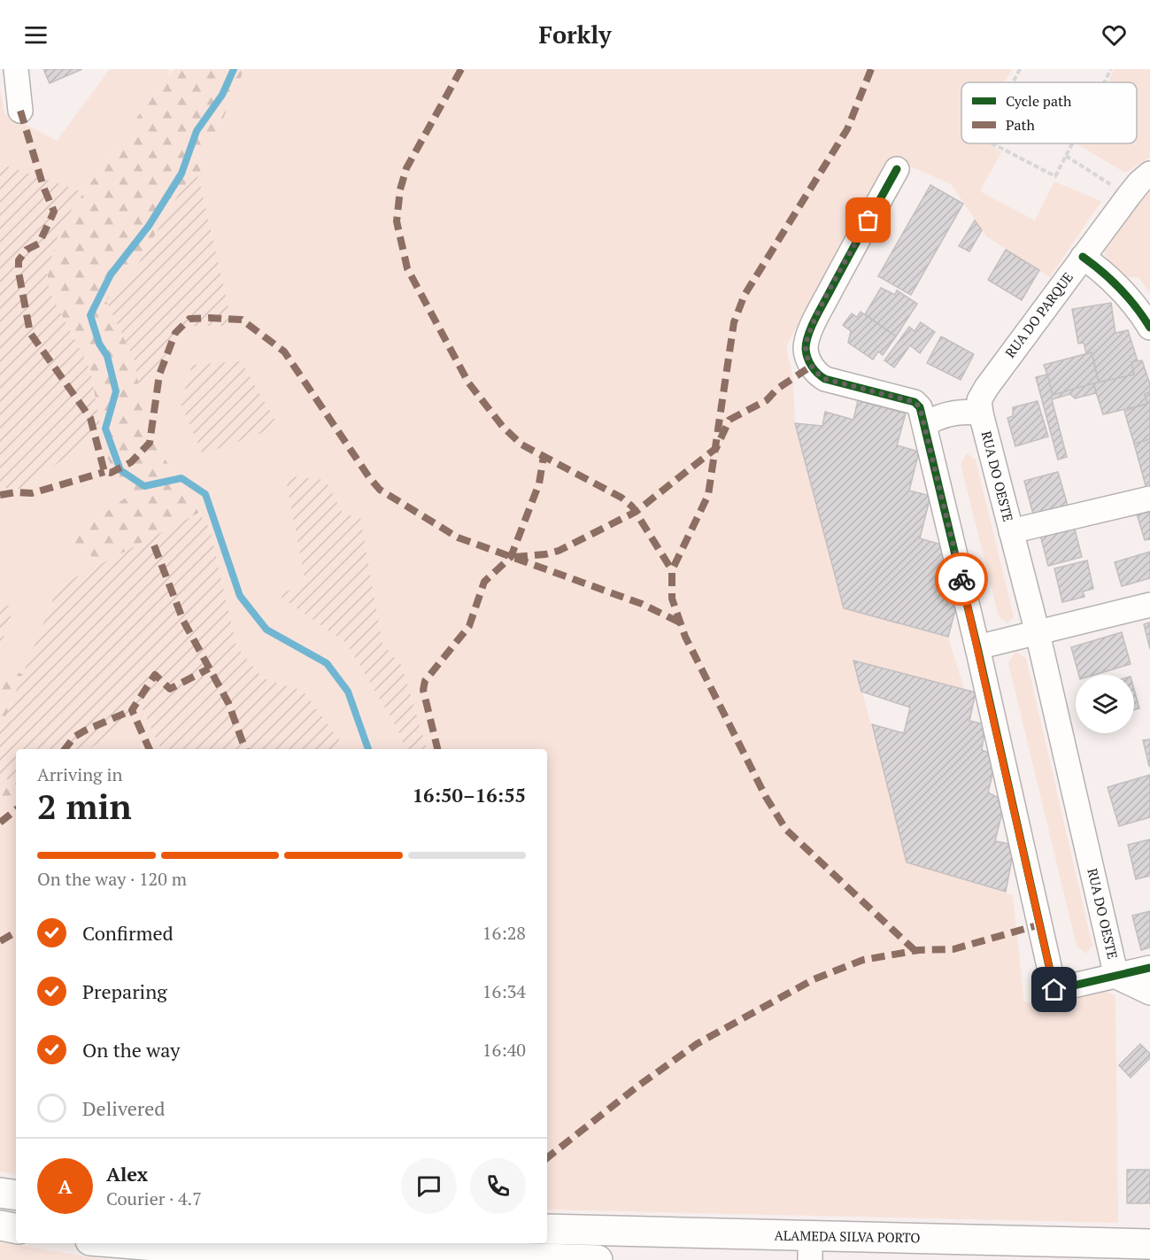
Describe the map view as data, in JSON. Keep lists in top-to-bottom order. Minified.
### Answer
{"streets":{"main road":["ALAMEDA SILVA PORTO"],"street":["RUA DO PARQUE","RUA DO OESTE"]},"crossings":[["RUA DO PARQUE","RUA DO OESTE"]],"legend":["Cycle path","Path"],"page":{"header":"Forkly","heading":["2 min","Arriving in","16:50–16:55"],"panel":["Alex","Courier · 4.7"],"bar":"On the way · 120 m","list":[["Confirmed","16:28"],["Preparing","16:34"],["On the way","16:40"],"Delivered"],"round":"A"}}
